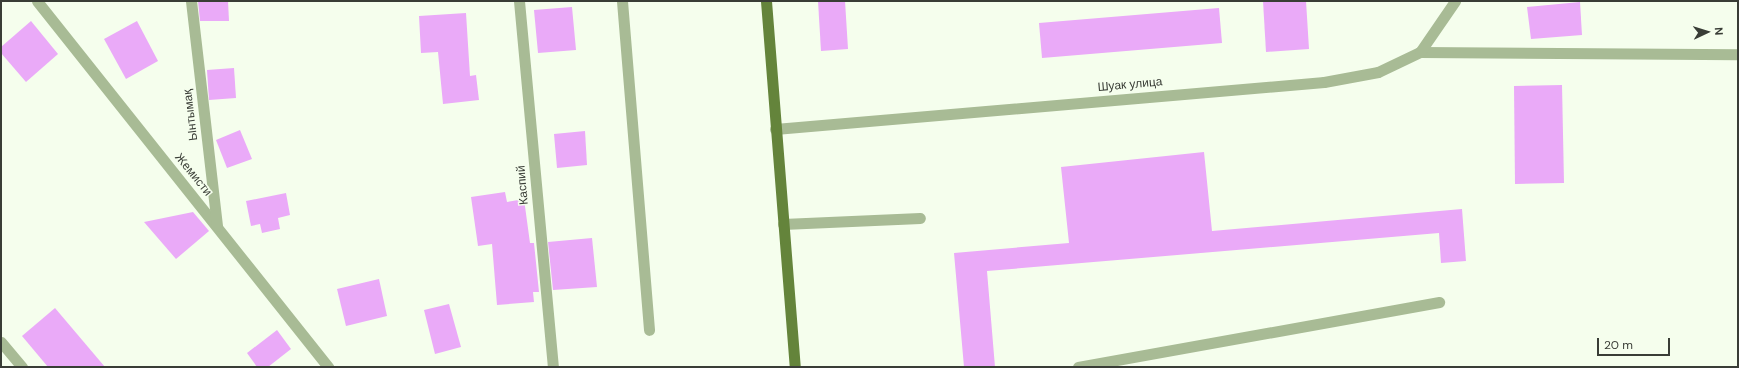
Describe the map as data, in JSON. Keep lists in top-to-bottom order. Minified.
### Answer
{"streets":{"street":["Шуак улица","Ынтымақ","Жемисти","Каспий"]},"crossings":[["Ынтымақ","Жемисти"]],"scale_bar":"20 m","north":"right"}
